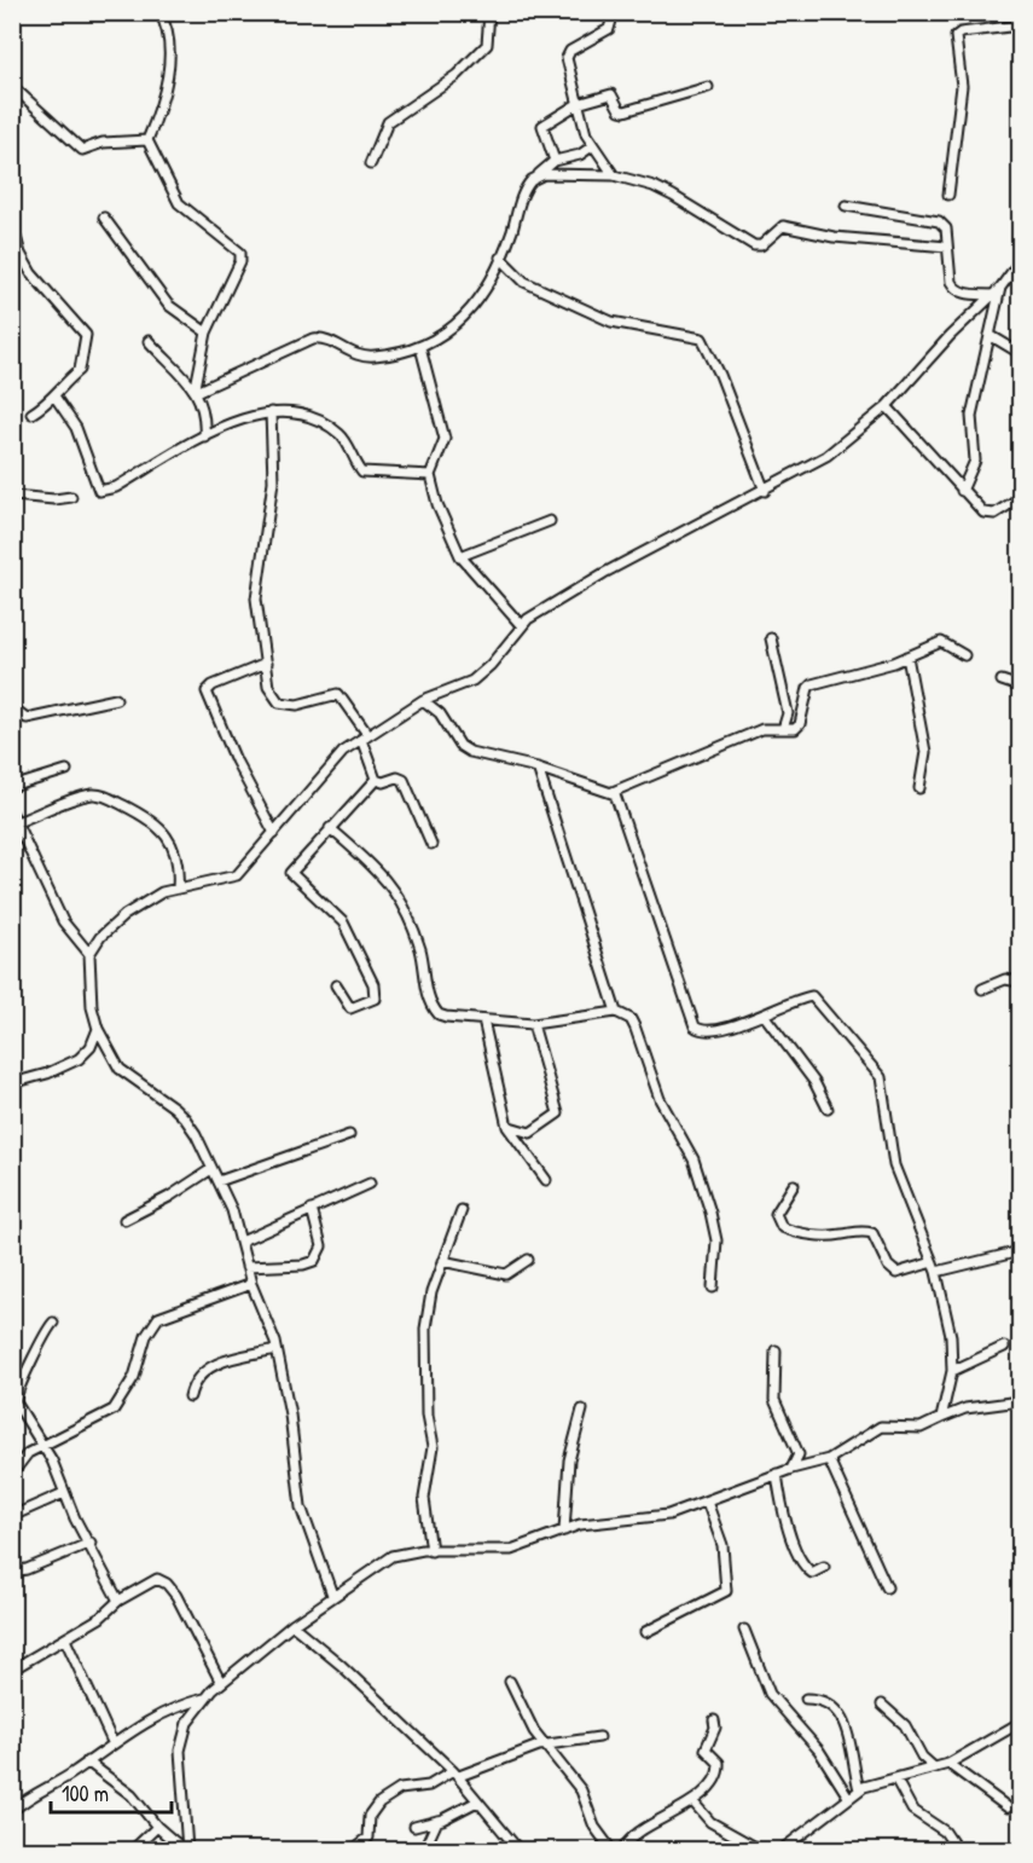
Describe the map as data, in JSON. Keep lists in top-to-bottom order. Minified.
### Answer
{"scale_bar":"100 m"}
